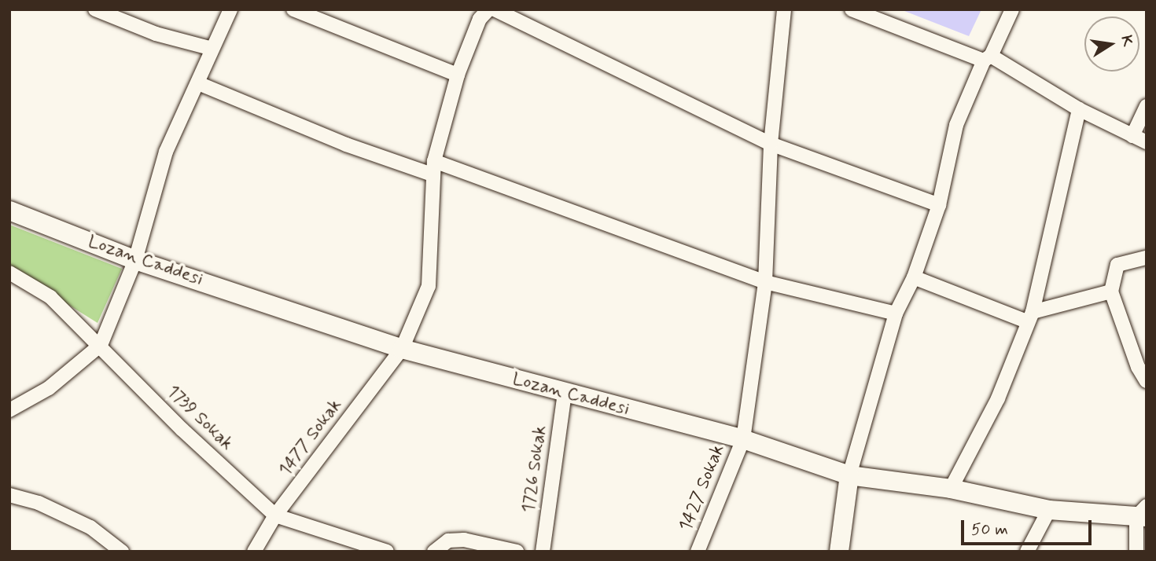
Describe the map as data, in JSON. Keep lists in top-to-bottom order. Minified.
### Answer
{"streets":{"main road":["Lozan Caddesi"],"street":["1739 Sokak","1477 Sokak","1726 Sokak","1427 Sokak"]},"crossings":[["Lozan Caddesi","1477 Sokak"],["Lozan Caddesi","1726 Sokak"],["Lozan Caddesi","1427 Sokak"],["1739 Sokak","1477 Sokak"]],"scale_bar":"50 m","north":"right"}
